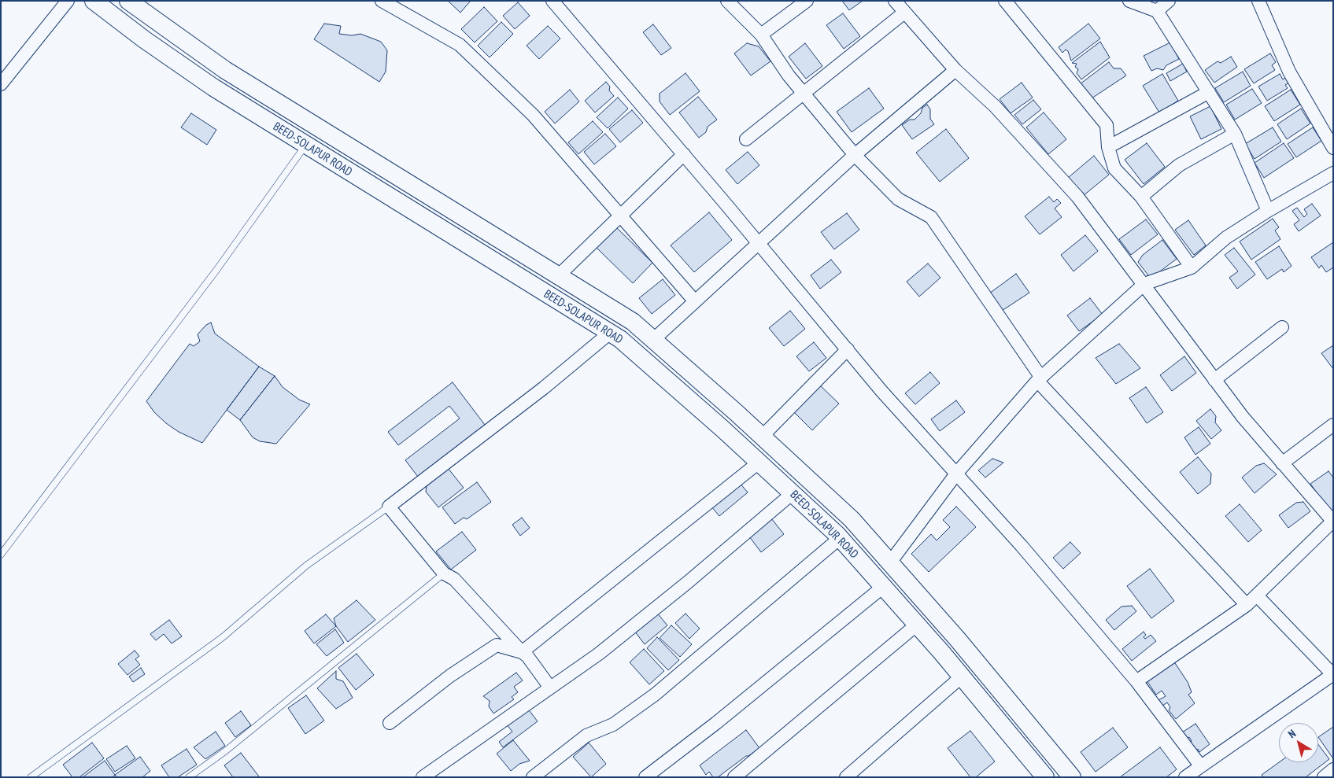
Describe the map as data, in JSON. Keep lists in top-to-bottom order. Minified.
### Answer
{"streets":{"main road":["BEED-SOLAPUR ROAD"]},"north":"top left"}
